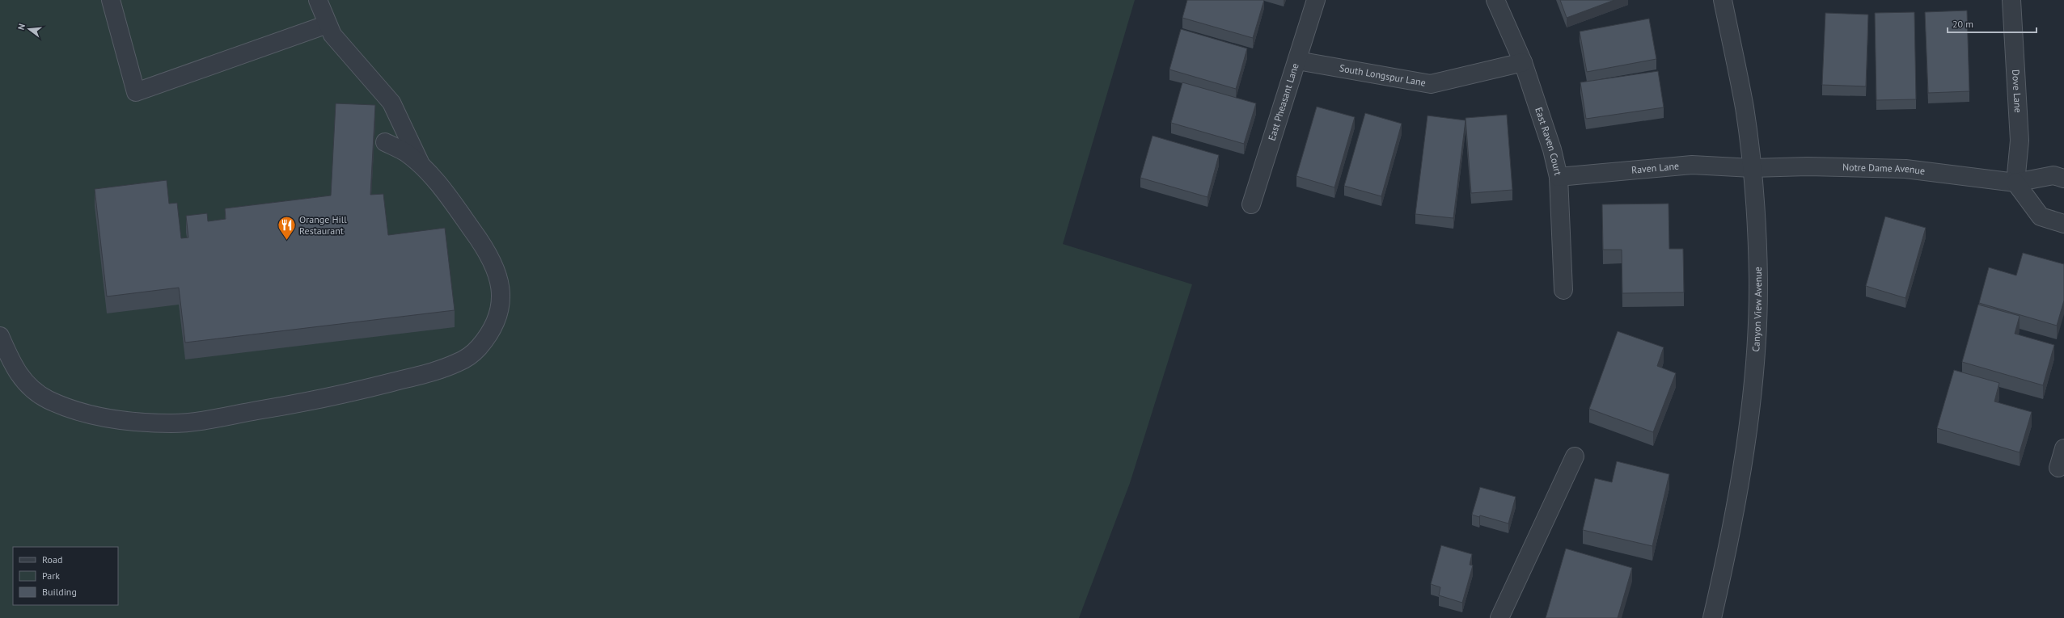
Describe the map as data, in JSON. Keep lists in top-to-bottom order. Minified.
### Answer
{"streets":{"street":["South Longspur Lane","Dove Lane","East Pheasant Lane","East Raven Court","Raven Lane","Notre Dame Avenue","Canyon View Avenue"]},"crossings":[["South Longspur Lane","East Pheasant Lane"],["South Longspur Lane","East Raven Court"],["Dove Lane","Notre Dame Avenue"],["East Raven Court","Raven Lane"],["Raven Lane","Notre Dame Avenue"],["Raven Lane","Canyon View Avenue"],["Notre Dame Avenue","Canyon View Avenue"]],"places":{"restaurant":["Orange Hill Restaurant"]},"legend":["Road","Park","Building"],"scale_bar":"20 m","north":"left"}
